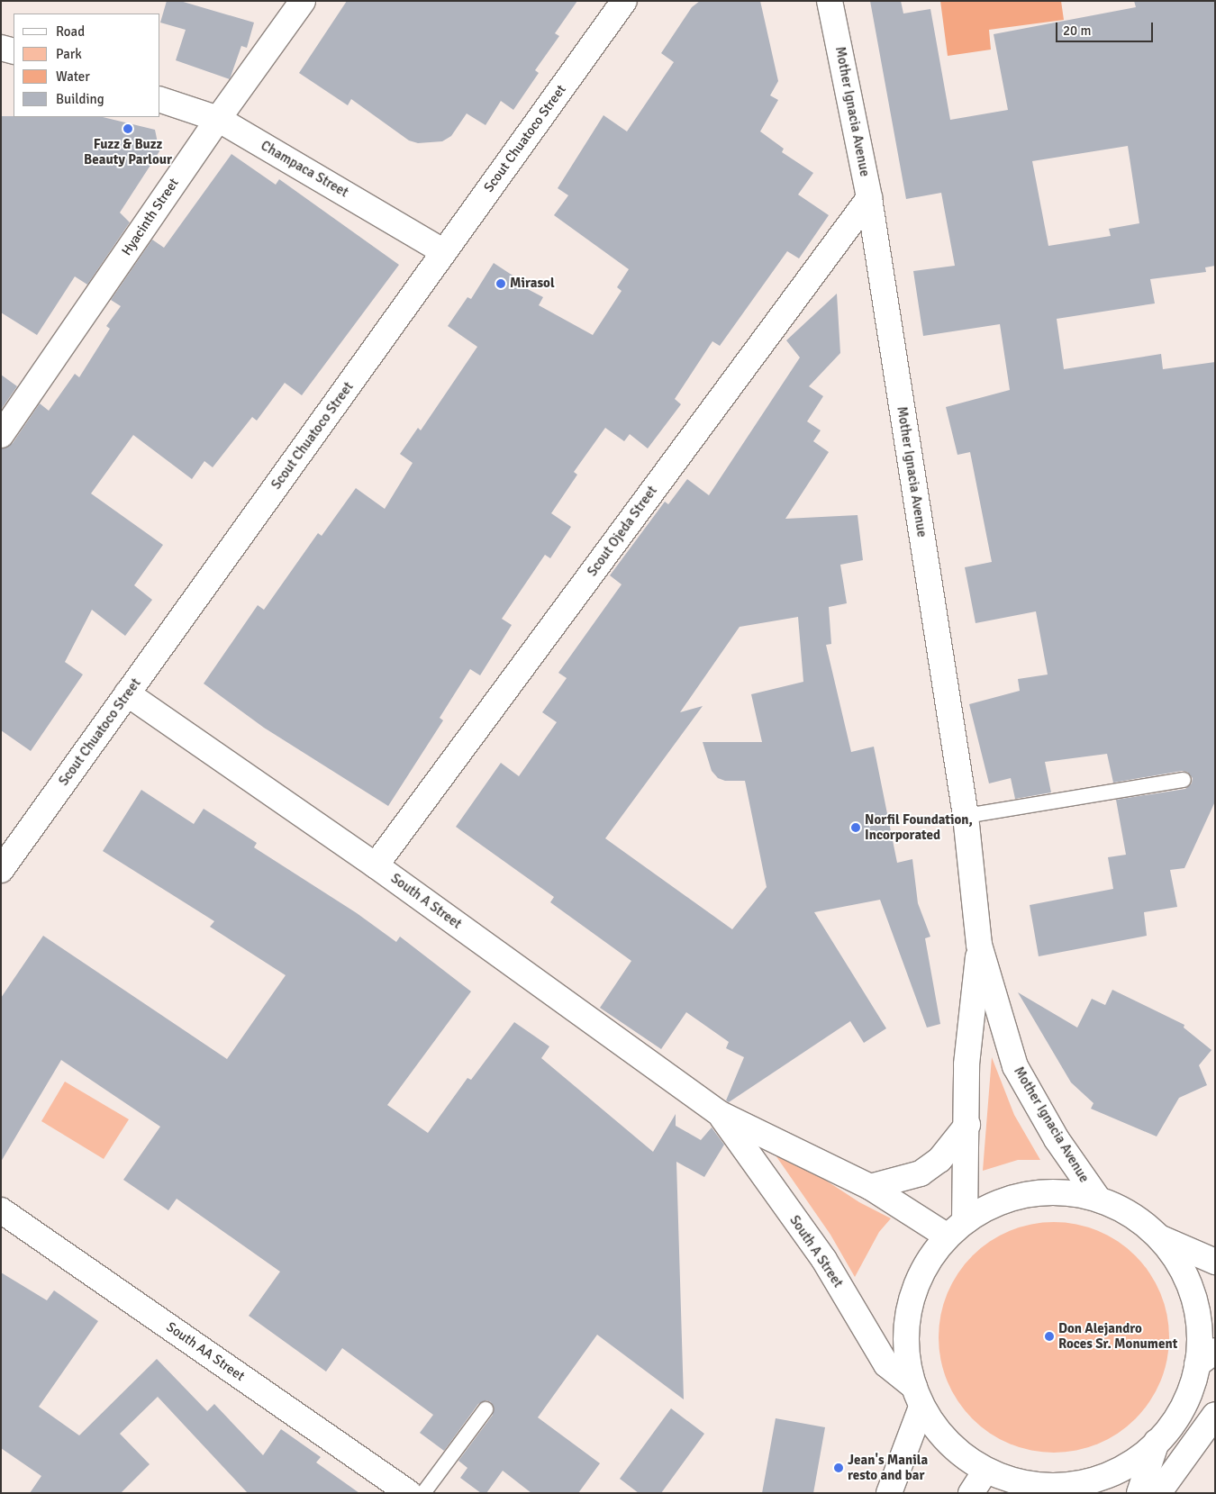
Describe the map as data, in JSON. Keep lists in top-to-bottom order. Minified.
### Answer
{"streets":{"street":["Mother Ignacia Avenue","Scout Chuatoco Street","Champaca Street","Hyacinth Street","Scout Ojeda Street","South A Street","South AA Street"]},"crossings":[["Mother Ignacia Avenue","Scout Ojeda Street"],["Mother Ignacia Avenue","South A Street"],["Scout Chuatoco Street","Champaca Street"],["Scout Chuatoco Street","South A Street"],["Champaca Street","Hyacinth Street"],["Scout Ojeda Street","South A Street"]],"places":["Fuzz & Buzz Beauty Parlour","Mirasol","Norfil Foundation, Incorporated","Don Alejandro Roces Sr. Monument","Jean's Manila resto and bar"],"legend":["Road","Park","Water","Building"],"scale_bar":"20 m"}
